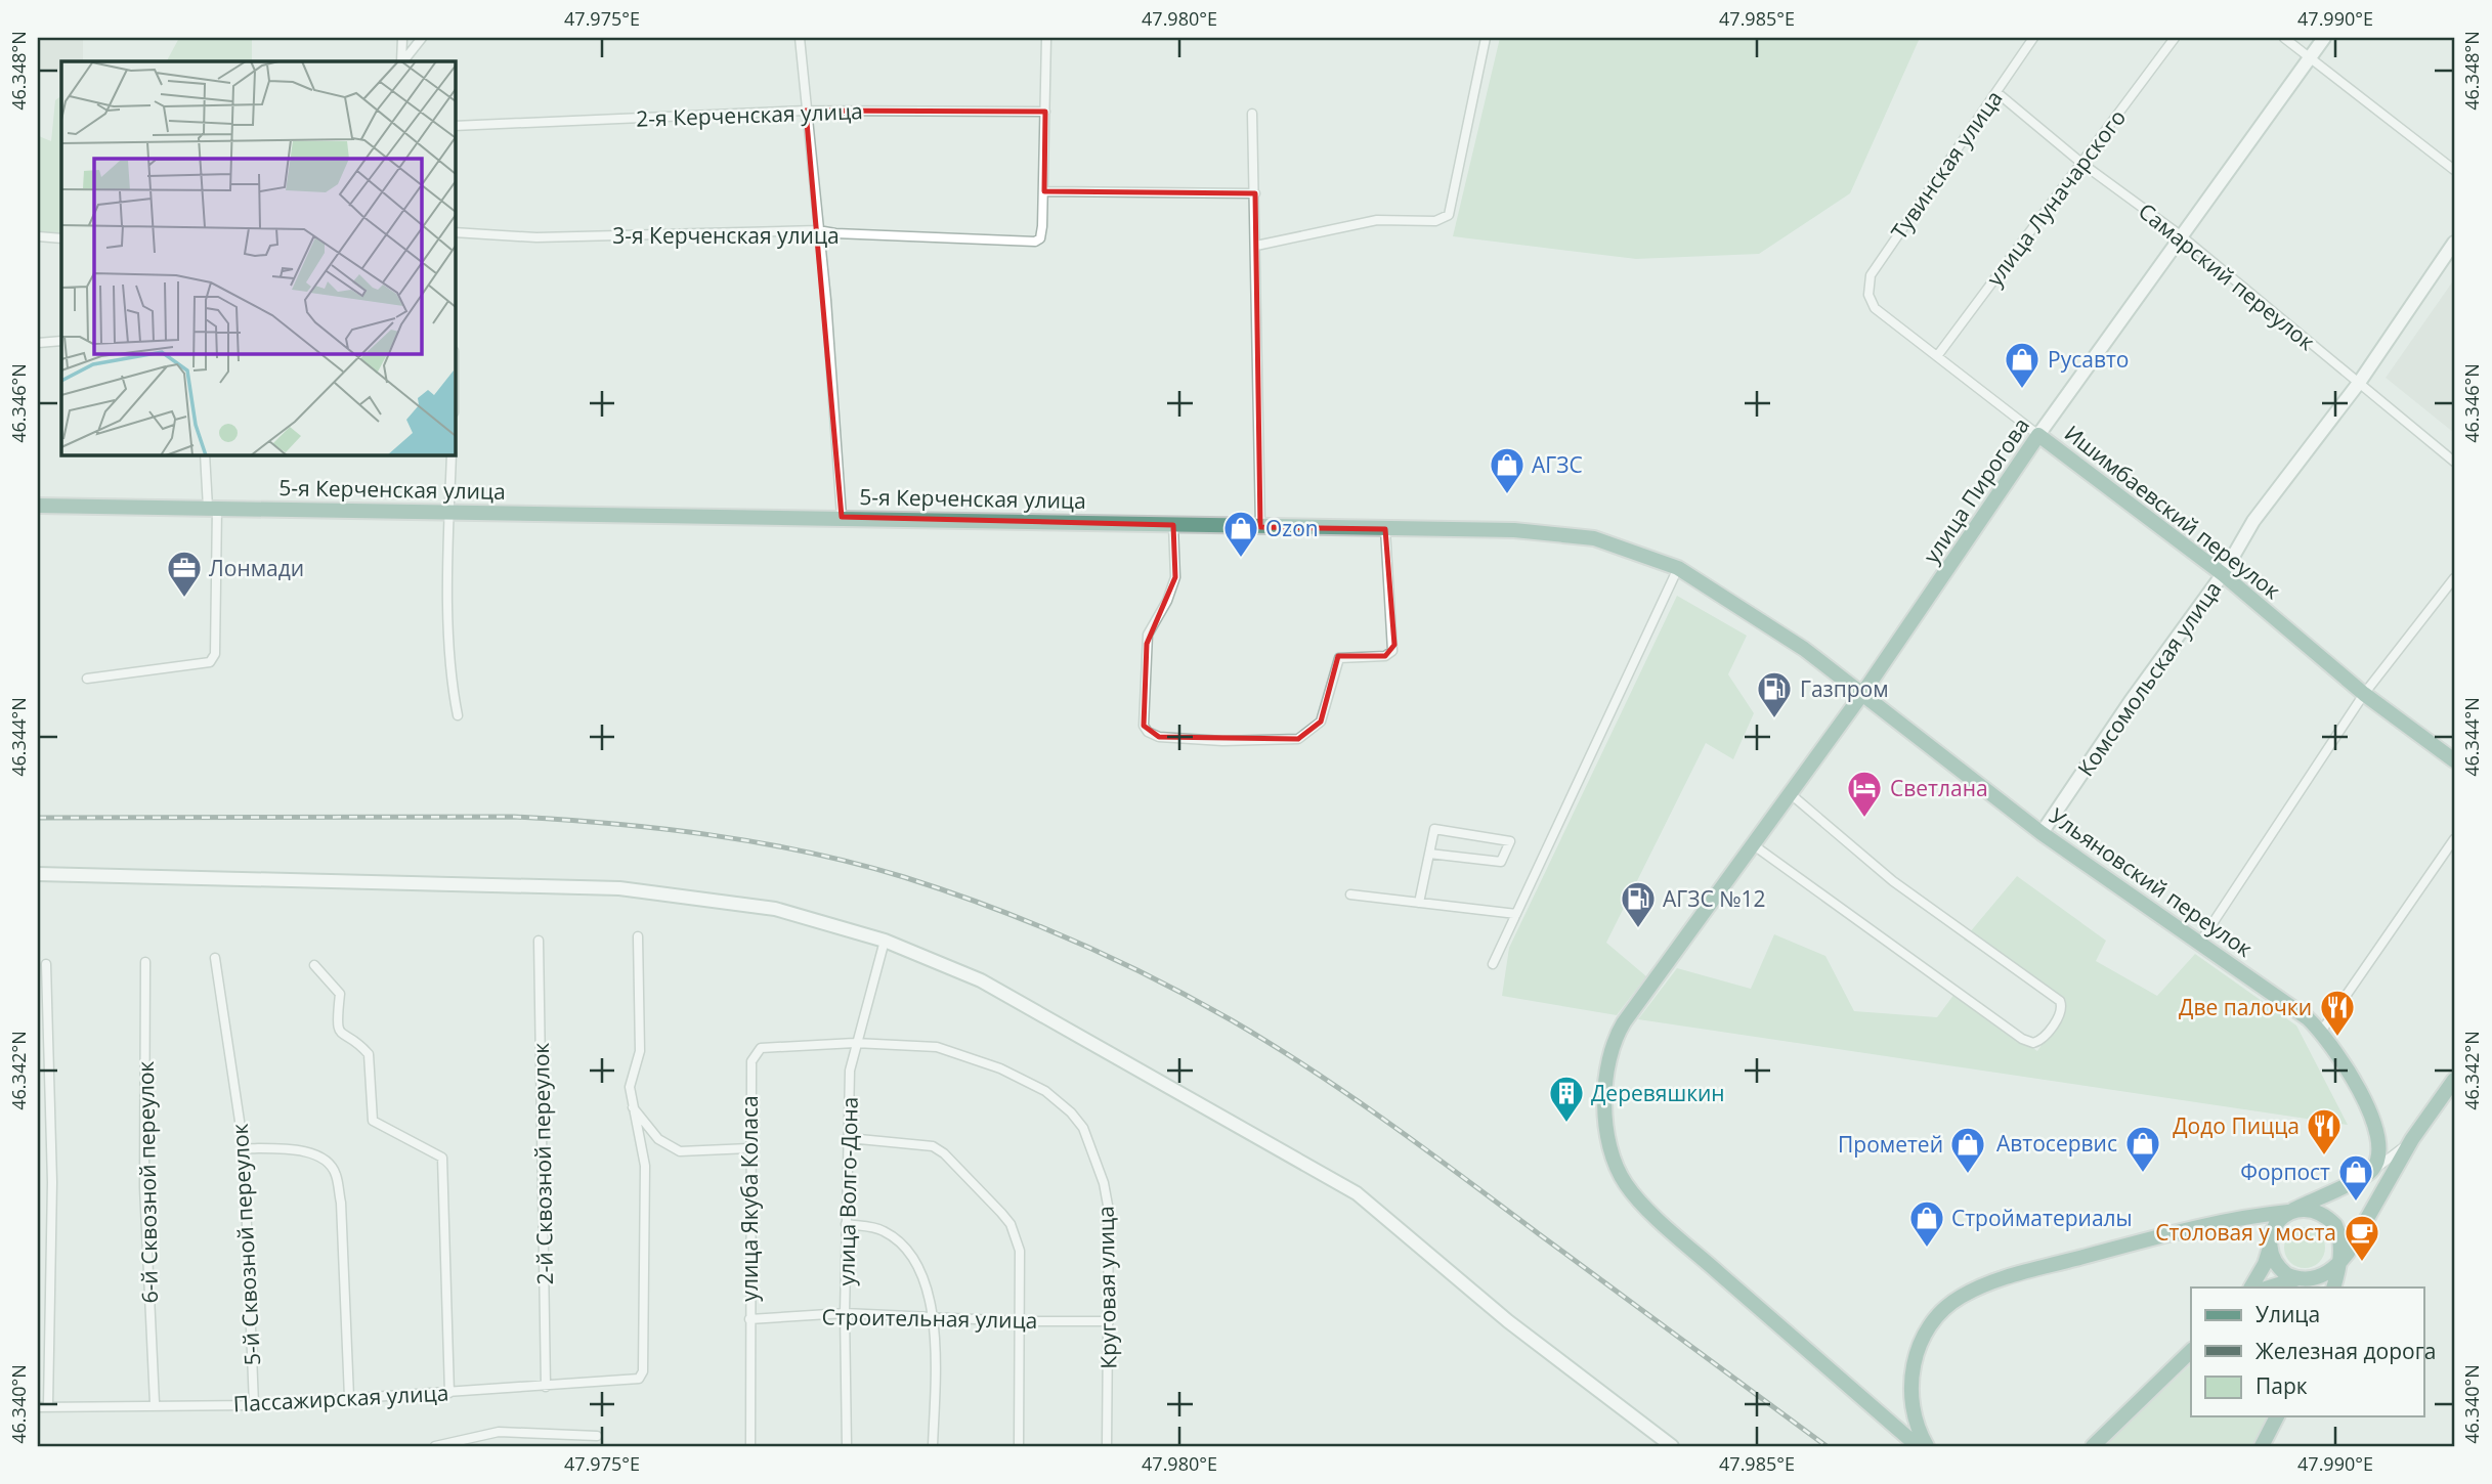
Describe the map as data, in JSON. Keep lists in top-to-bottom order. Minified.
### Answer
{"streets":{"main road":["5-я Керченская улица","улица Пирогова","Ишимбаевский переулок","Ульяновский переулок"],"street":["2-я Керченская улица","Тувинская улица","улица Луначарского","3-я Керченская улица","Самарский переулок","Комсомольская улица","2-й Сквозной переулок","6-й Сквозной переулок","улица Волго-Дона","улица Якуба Коласа","5-й Сквозной переулок","Круговая улица","Строительная улица","Пассажирская улица"]},"crossings":[["Тувинская улица","Самарский переулок"],["Тувинская улица","Ишимбаевский переулок"],["улица Луначарского","Самарский переулок"],["улица Луначарского","Ишимбаевский переулок"],["Самарский переулок","улица Пирогова"],["Самарский переулок","Комсомольская улица"],["5-я Керченская улица","улица Пирогова"],["5-я Керченская улица","Ульяновский переулок"],["улица Пирогова","Ишимбаевский переулок"],["улица Пирогова","Ульяновский переулок"],["Ишимбаевский переулок","Комсомольская улица"],["Комсомольская улица","Ульяновский переулок"],["2-й Сквозной переулок","Пассажирская улица"],["6-й Сквозной переулок","Пассажирская улица"],["улица Волго-Дона","улица Якуба Коласа"],["улица Волго-Дона","Круговая улица"],["улица Волго-Дона","Строительная улица"],["улица Якуба Коласа","Круговая улица"],["улица Якуба Коласа","Строительная улица"],["5-й Сквозной переулок","Пассажирская улица"],["Круговая улица","Строительная улица"]],"places":{"shop":["Русавто","АГЗС","Ozon","Автосервис","Прометей","Форпост","Стройматериалы"],"office":["Лонмади"],"fuel station":["Газпром","АГЗС №12"],"hotel":["Светлана"],"restaurant":["Две палочки","Додо Пицца"],"building":["Деревяшкин"],"cafe":["Столовая у моста"]},"legend":["Улица","Железная дорога","Парк"],"coordinates":["47.975°E","47.980°E","47.985°E","47.990°E","46.348°N","46.346°N","46.344°N","46.342°N","46.340°N"]}
